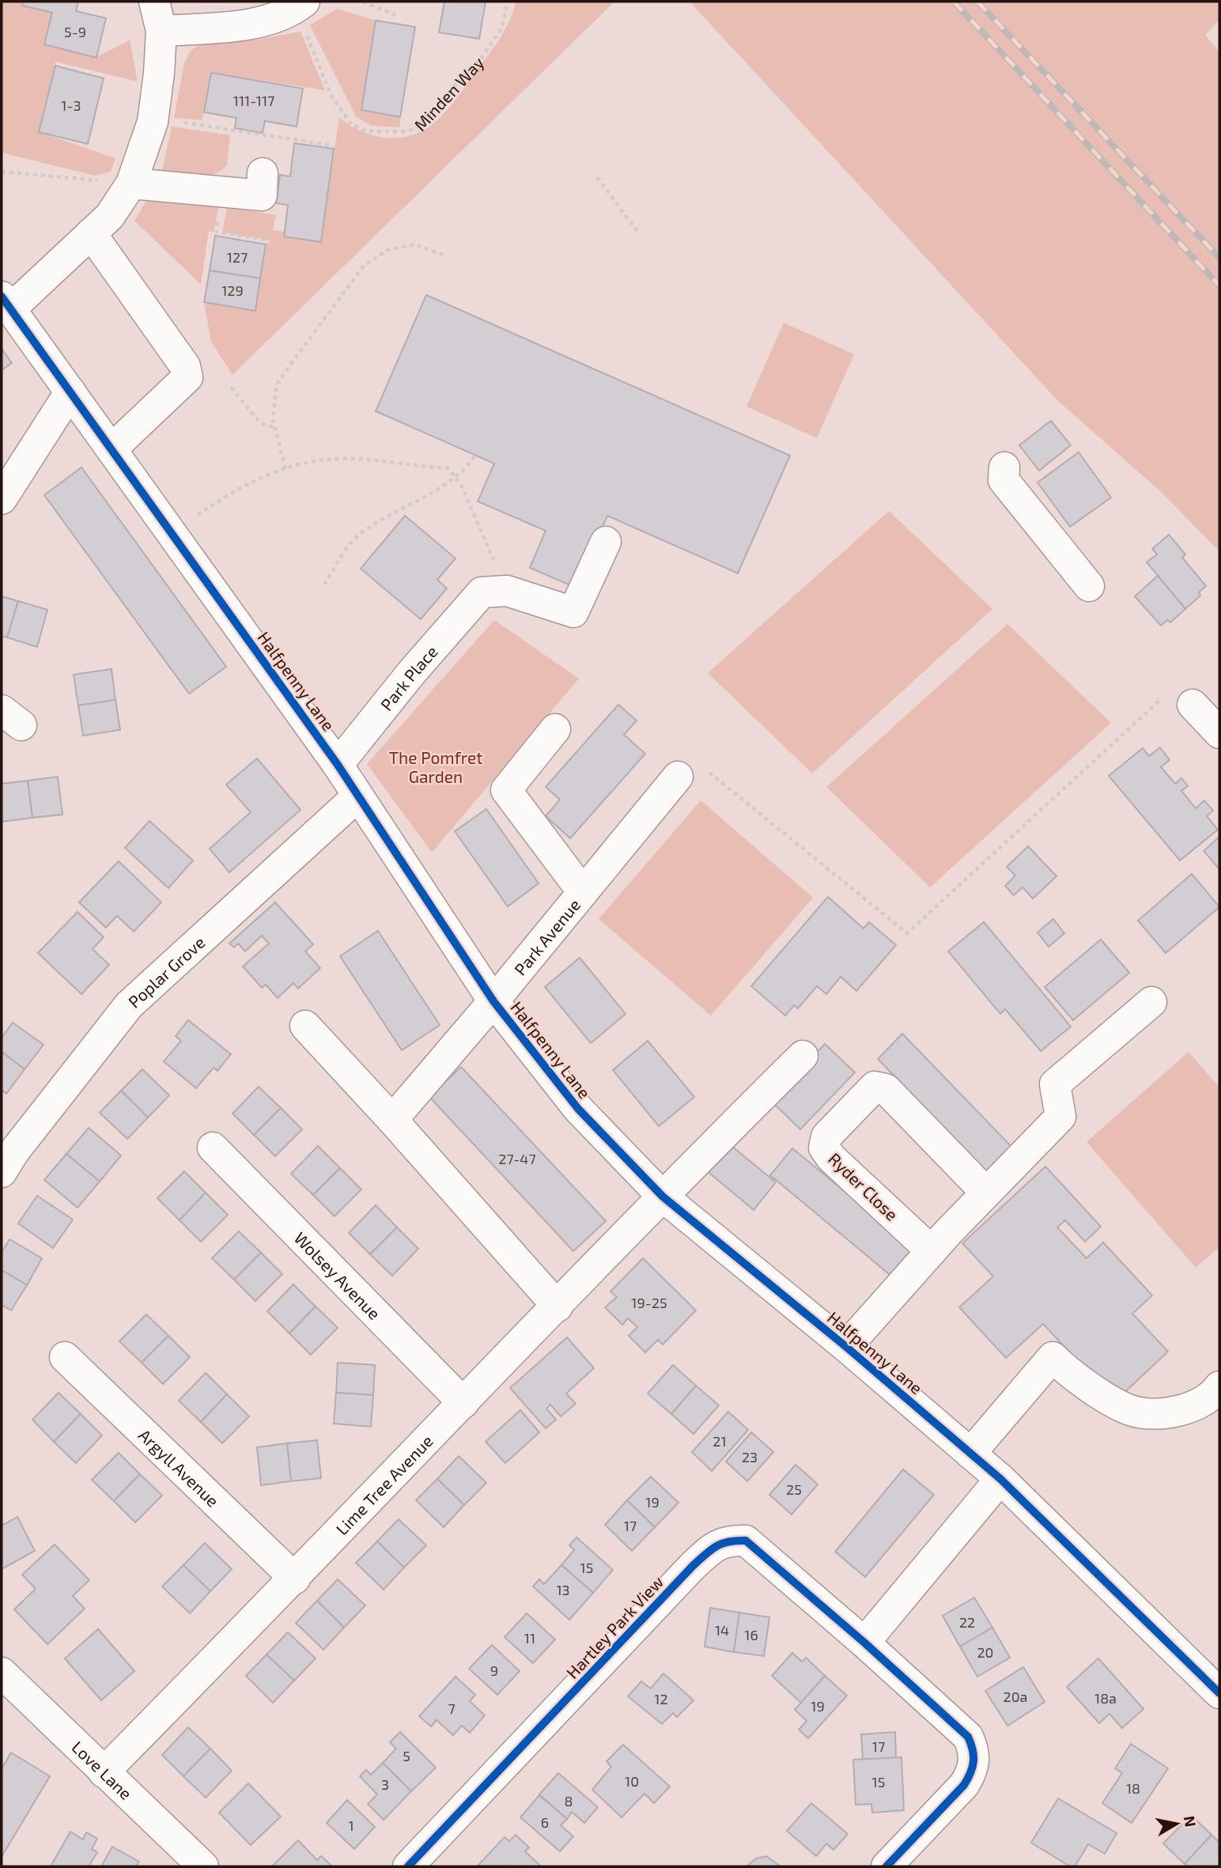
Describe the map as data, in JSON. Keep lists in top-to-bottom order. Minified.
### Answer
{"streets":{"street":["Park Place","Halfpenny Lane","Park Avenue","Poplar Grove","Ryder Close","Wolsey Avenue","Argyll Avenue","Lime Tree Avenue","Hartley Park View","Love Lane"],"path":["Minden Way"]},"crossings":[["Park Place","Halfpenny Lane"],["Halfpenny Lane","Park Avenue"],["Halfpenny Lane","Poplar Grove"],["Halfpenny Lane","Lime Tree Avenue"],["Wolsey Avenue","Lime Tree Avenue"],["Argyll Avenue","Lime Tree Avenue"],["Lime Tree Avenue","Love Lane"]],"parks":["The Pomfret Garden"],"house_numbers":["5-9","111-117","1-3","127","129","27-47","19-25","21","23","25","19","17","15","13","22","14","16","11","20","9","20a","18a","12","19","7","17","5","10","15","3","18","8","6","1"],"north":"right"}
